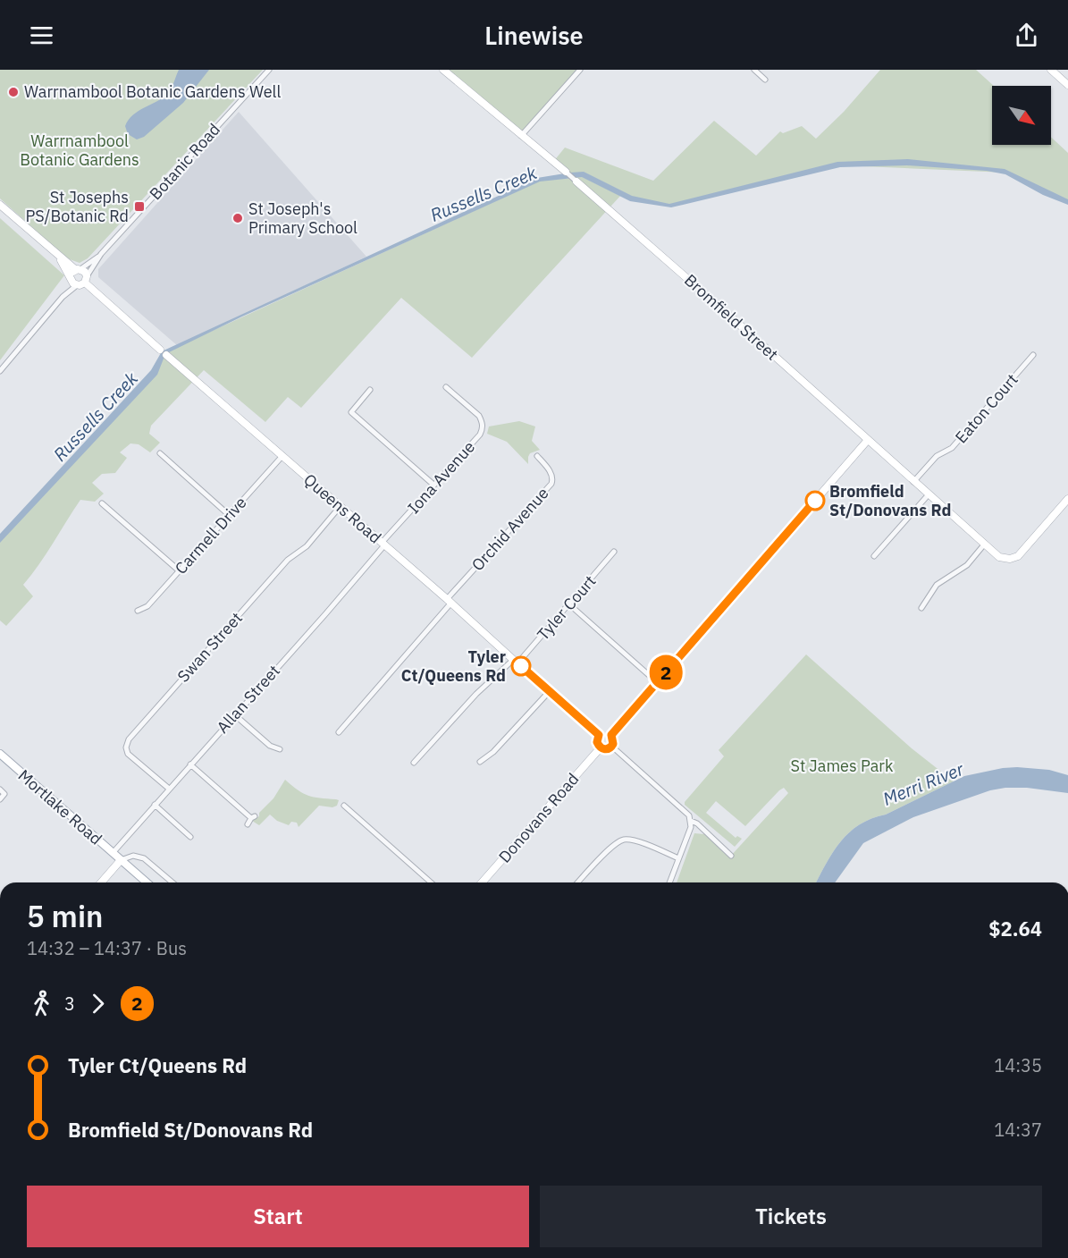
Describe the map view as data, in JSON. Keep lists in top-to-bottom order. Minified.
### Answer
{"streets":{"main road":["Mortlake Road"],"street":["Botanic Road","Bromfield Street","Eaton Court","Iona Avenue","Queens Road","Orchid Avenue","Carmell Drive","Tyler Court","Swan Street","Allan Street","Donovans Road"]},"crossings":[["Botanic Road","Queens Road"],["Bromfield Street","Eaton Court"],["Iona Avenue","Queens Road"],["Iona Avenue","Allan Street"],["Queens Road","Orchid Avenue"],["Queens Road","Carmell Drive"],["Queens Road","Tyler Court"],["Queens Road","Swan Street"],["Queens Road","Allan Street"],["Queens Road","Donovans Road"],["Swan Street","Allan Street"],["Allan Street","Mortlake Road"]],"water":["Russells Creek","Merri River"],"parks":["Warrnambool Botanic Gardens","St James Park"],"places":{"other":["Warrnambool Botanic Gardens Well","St Joseph's Primary School","Bromfield St/Donovans Rd","Tyler Ct/Queens Rd"],"transit":["St Josephs PS/Botanic Rd"]},"lines":["bus line 2"],"north":"bottom right","page":{"header":"Linewise","on_map":"2","heading":["5 min","14:32 – 14:37 · Bus","$2.64"],"legs":["3","2"],"list":[{"name":"Tyler Ct/Queens Rd","value":"14:35"},{"name":"Bromfield St/Donovans Rd","value":"14:37"}],"buttons":["Start","Tickets"]}}
